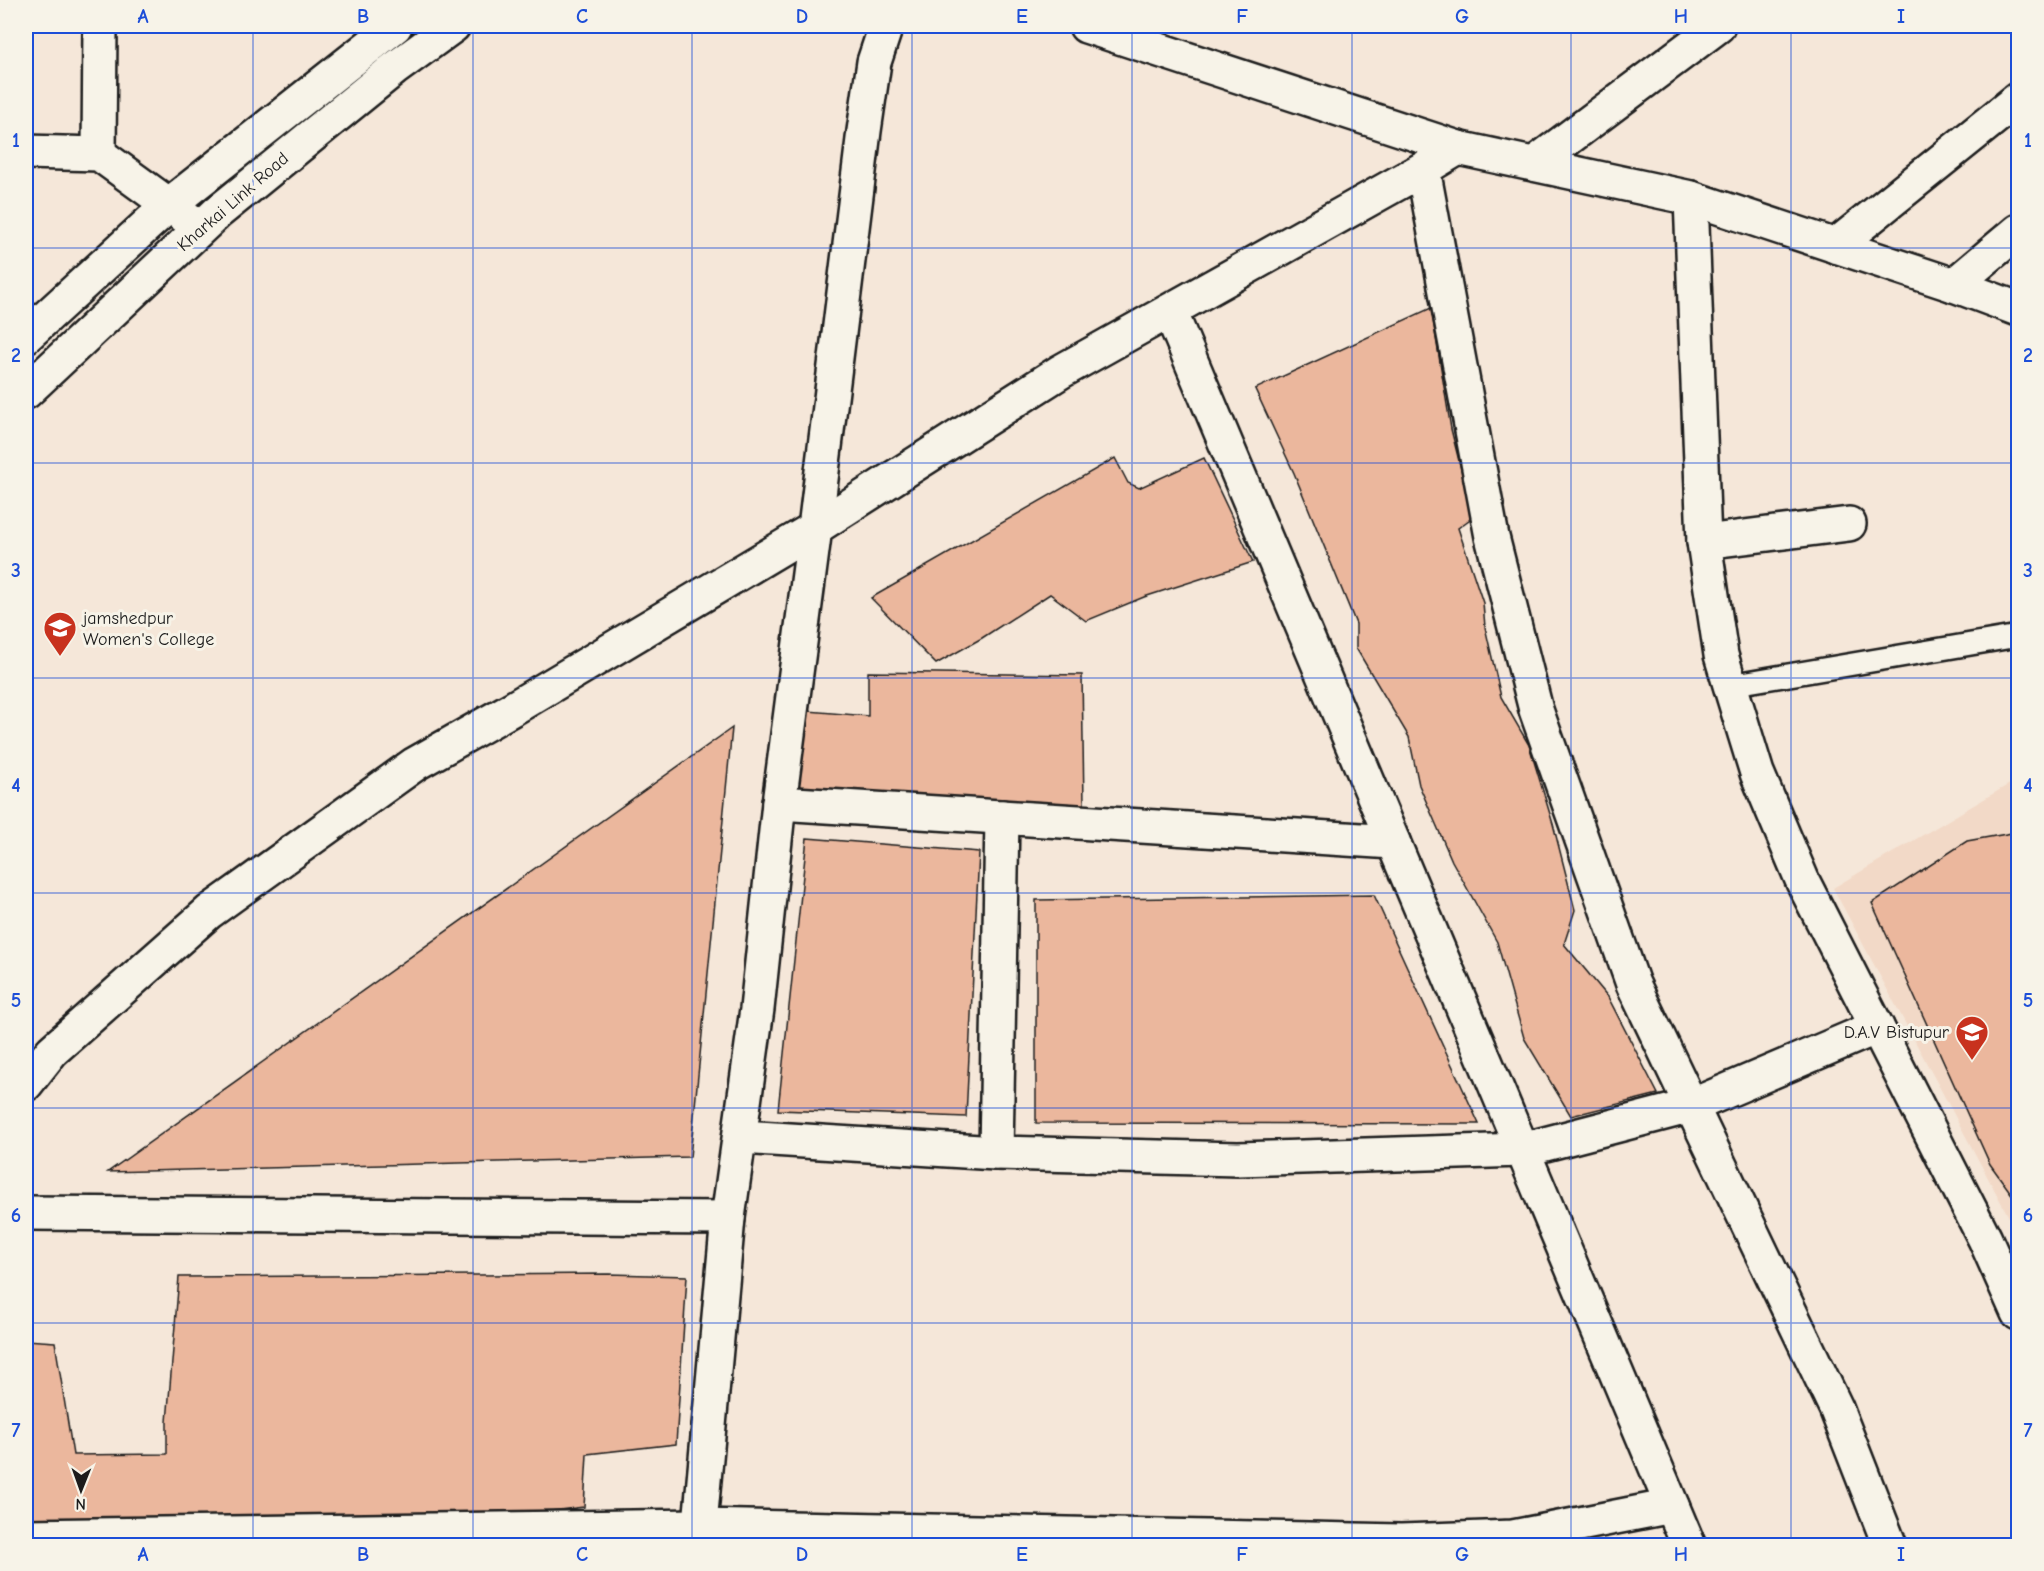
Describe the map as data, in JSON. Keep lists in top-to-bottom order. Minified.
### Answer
{"streets":{"street":["Kharkai Link Road"]},"places":{"school or university":["jamshedpur Women's College","D.A.V Bistupur"]},"north":"bottom","grid":{"columns":["A","B","C","D","E","F","G","H","I"],"rows":["1","2","3","4","5","6","7"]}}
